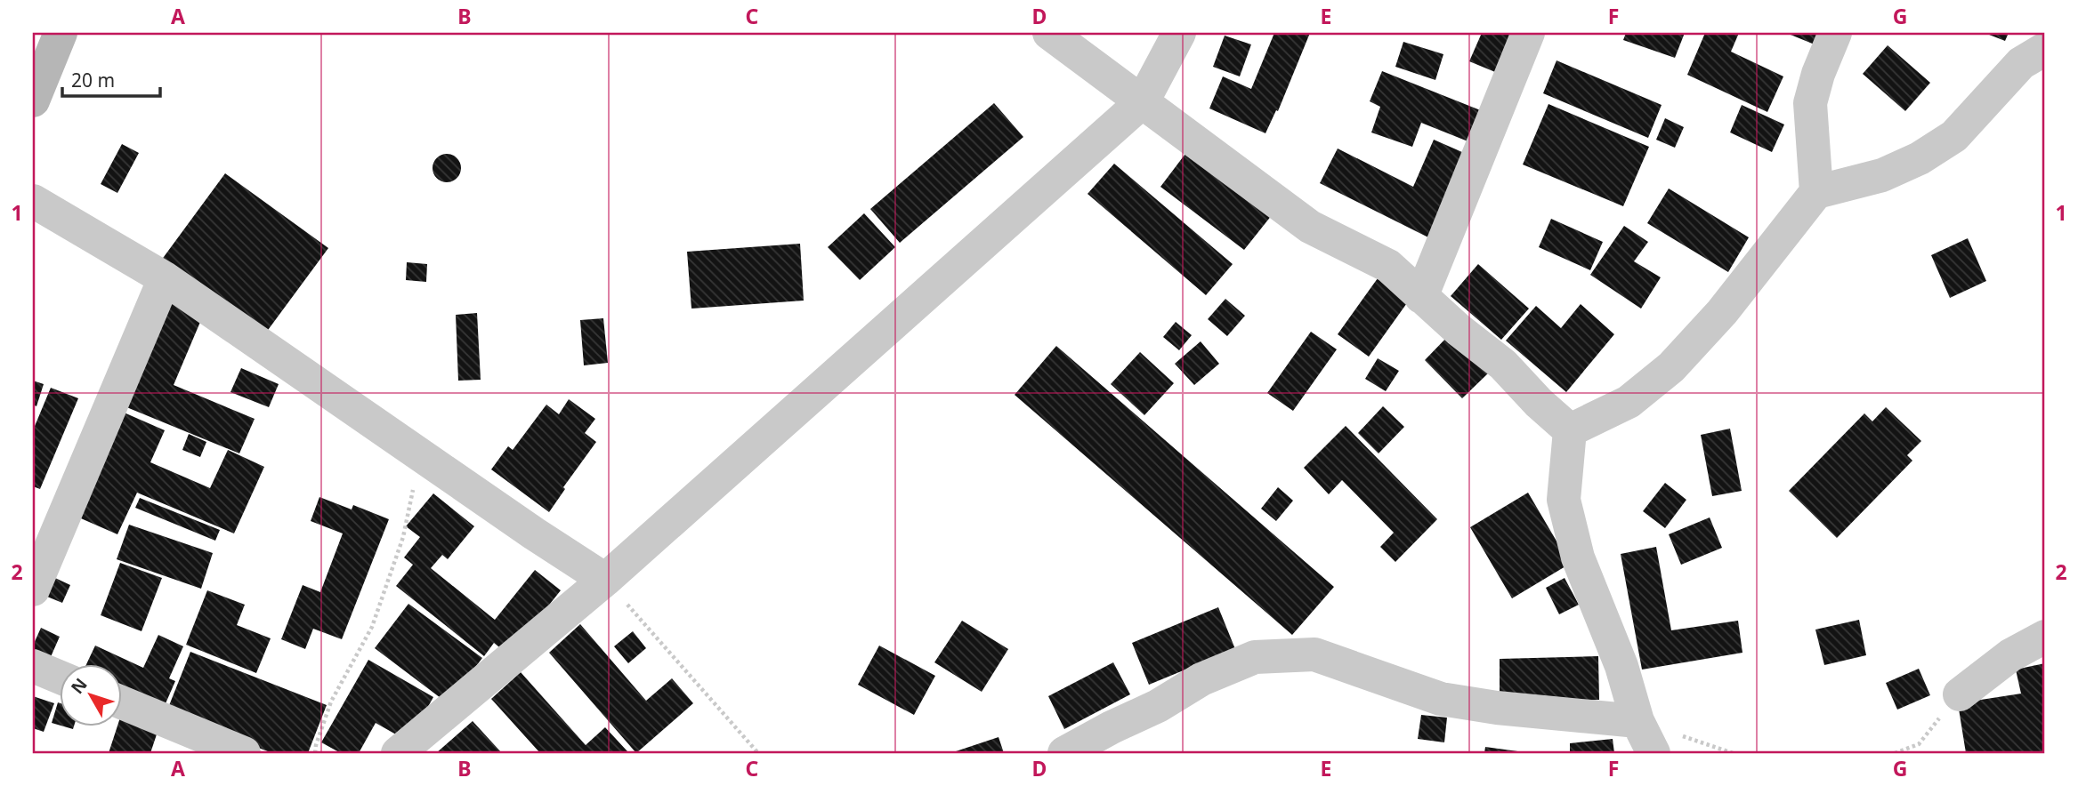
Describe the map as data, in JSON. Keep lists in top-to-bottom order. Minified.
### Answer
{"scale_bar":"20 m","north":"top left","grid":{"columns":["A","B","C","D","E","F","G"],"rows":["1","2"]}}
